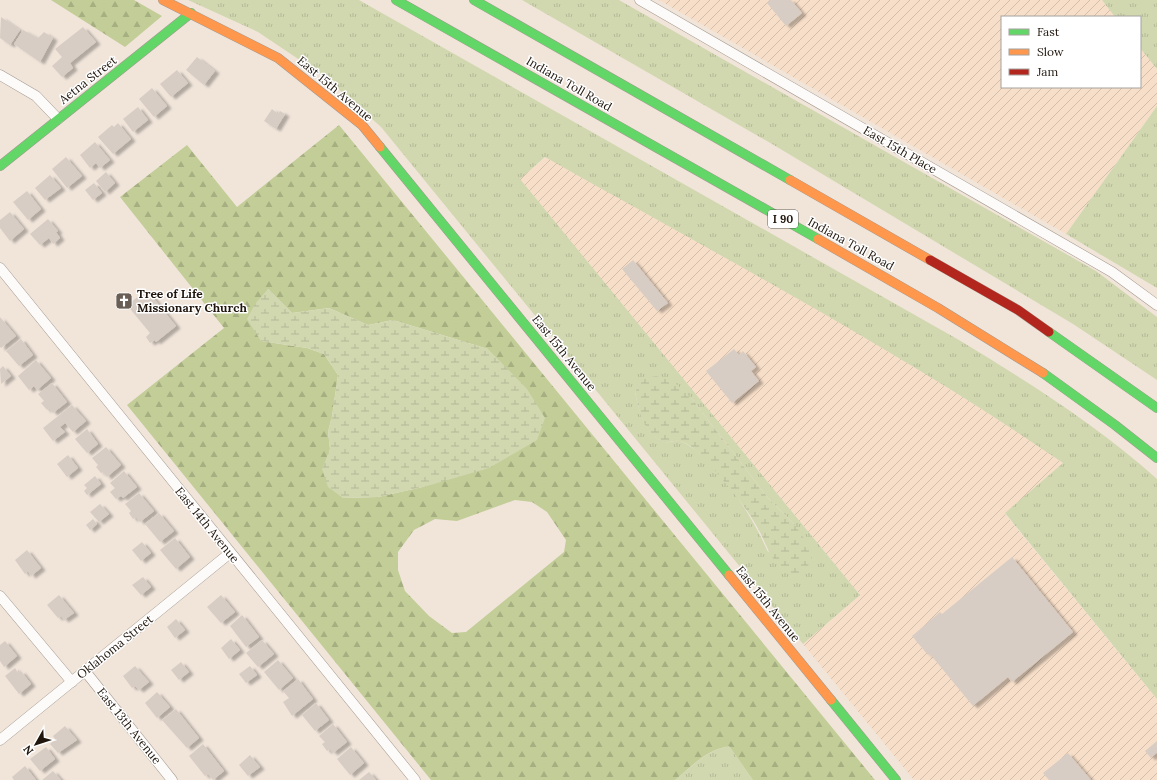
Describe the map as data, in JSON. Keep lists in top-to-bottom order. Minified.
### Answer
{"streets":{"main road":["Aetna Street","Indiana Toll Road","East 15th Avenue","I 90"],"street":["East 15th Place","East 14th Avenue","Oklahoma Street","East 13th Avenue"]},"crossings":[["Aetna Street","East 15th Avenue"],["East 14th Avenue","Oklahoma Street"],["Oklahoma Street","East 13th Avenue"]],"places":{"church":["Tree of Life Missionary Church"]},"legend":["Fast","Slow","Jam"],"north":"bottom left"}
